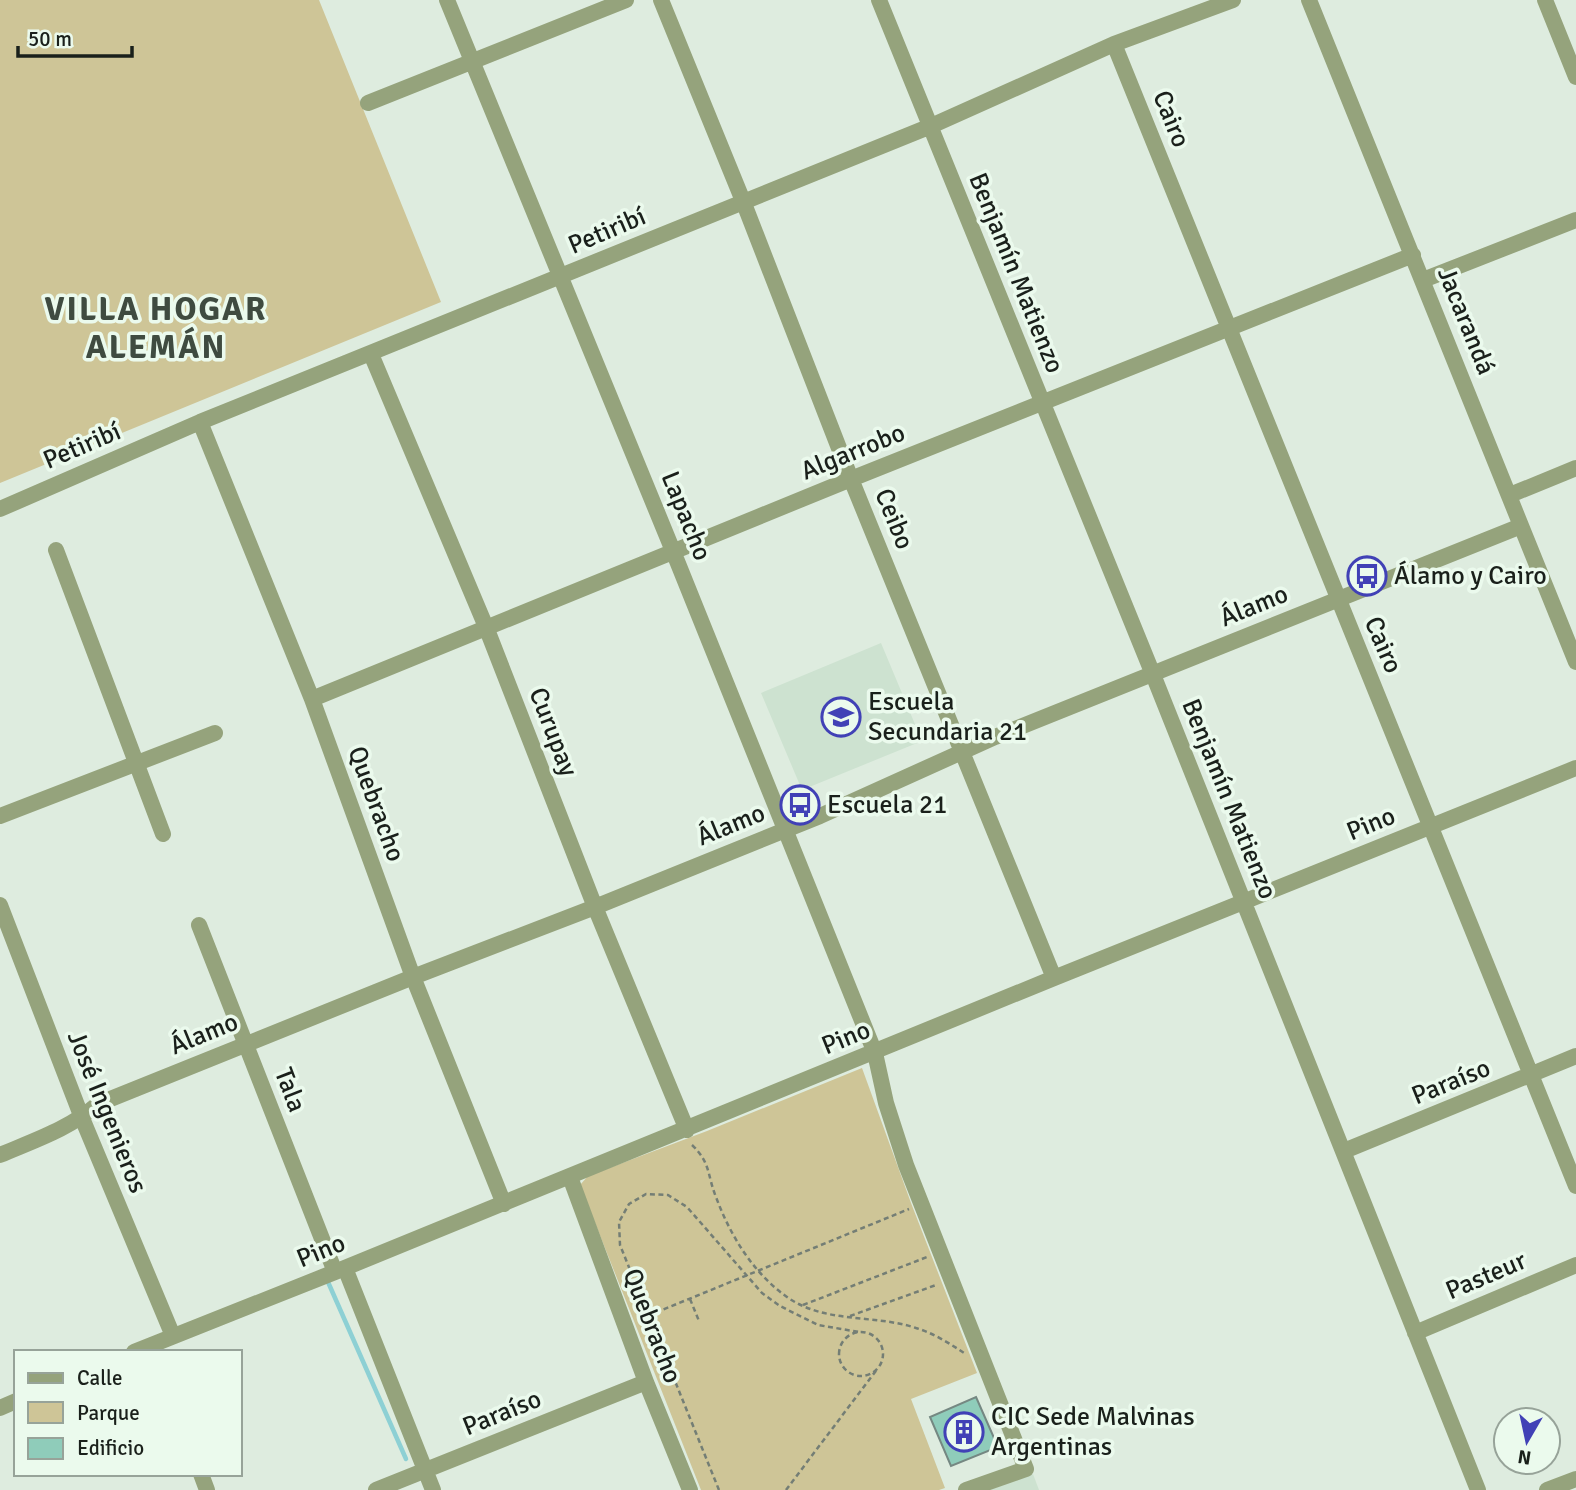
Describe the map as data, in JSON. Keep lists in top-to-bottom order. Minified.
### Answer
{"streets":{"street":["Cairo","Petiribí","Benjamín Matienzo","Jacarandá","Algarrobo","Lapacho","Ceibo","Álamo","Curupay","Quebracho","Pino","Paraíso","Tala","José Ingenieros","Pasteur"]},"crossings":[["Cairo","Petiribí"],["Cairo","Algarrobo"],["Cairo","Álamo"],["Cairo","Pino"],["Cairo","Paraíso"],["Petiribí","Benjamín Matienzo"],["Petiribí","Lapacho"],["Petiribí","Ceibo"],["Petiribí","Curupay"],["Petiribí","Quebracho"],["Benjamín Matienzo","Algarrobo"],["Benjamín Matienzo","Álamo"],["Benjamín Matienzo","Pino"],["Benjamín Matienzo","Paraíso"],["Benjamín Matienzo","Pasteur"],["Jacarandá","Algarrobo"],["Jacarandá","Álamo"],["Algarrobo","Lapacho"],["Algarrobo","Ceibo"],["Algarrobo","Curupay"],["Algarrobo","Quebracho"],["Lapacho","Álamo"],["Lapacho","Pino"],["Ceibo","Álamo"],["Ceibo","Pino"],["Álamo","Curupay"],["Álamo","Quebracho"],["Álamo","Tala"],["Álamo","José Ingenieros"],["Curupay","Pino"],["Quebracho","Pino"],["Quebracho","Paraíso"],["Pino","Tala"],["Pino","José Ingenieros"],["Paraíso","Tala"]],"districts":["VILLA HOGAR ALEMÁN"],"places":{"bus stop":["Álamo y Cairo","Escuela 21"],"school or university":["Escuela Secundaria 21"],"building":["CIC Sede Malvinas Argentinas"]},"legend":["Calle","Parque","Edificio"],"scale_bar":"50 m","north":"bottom"}
